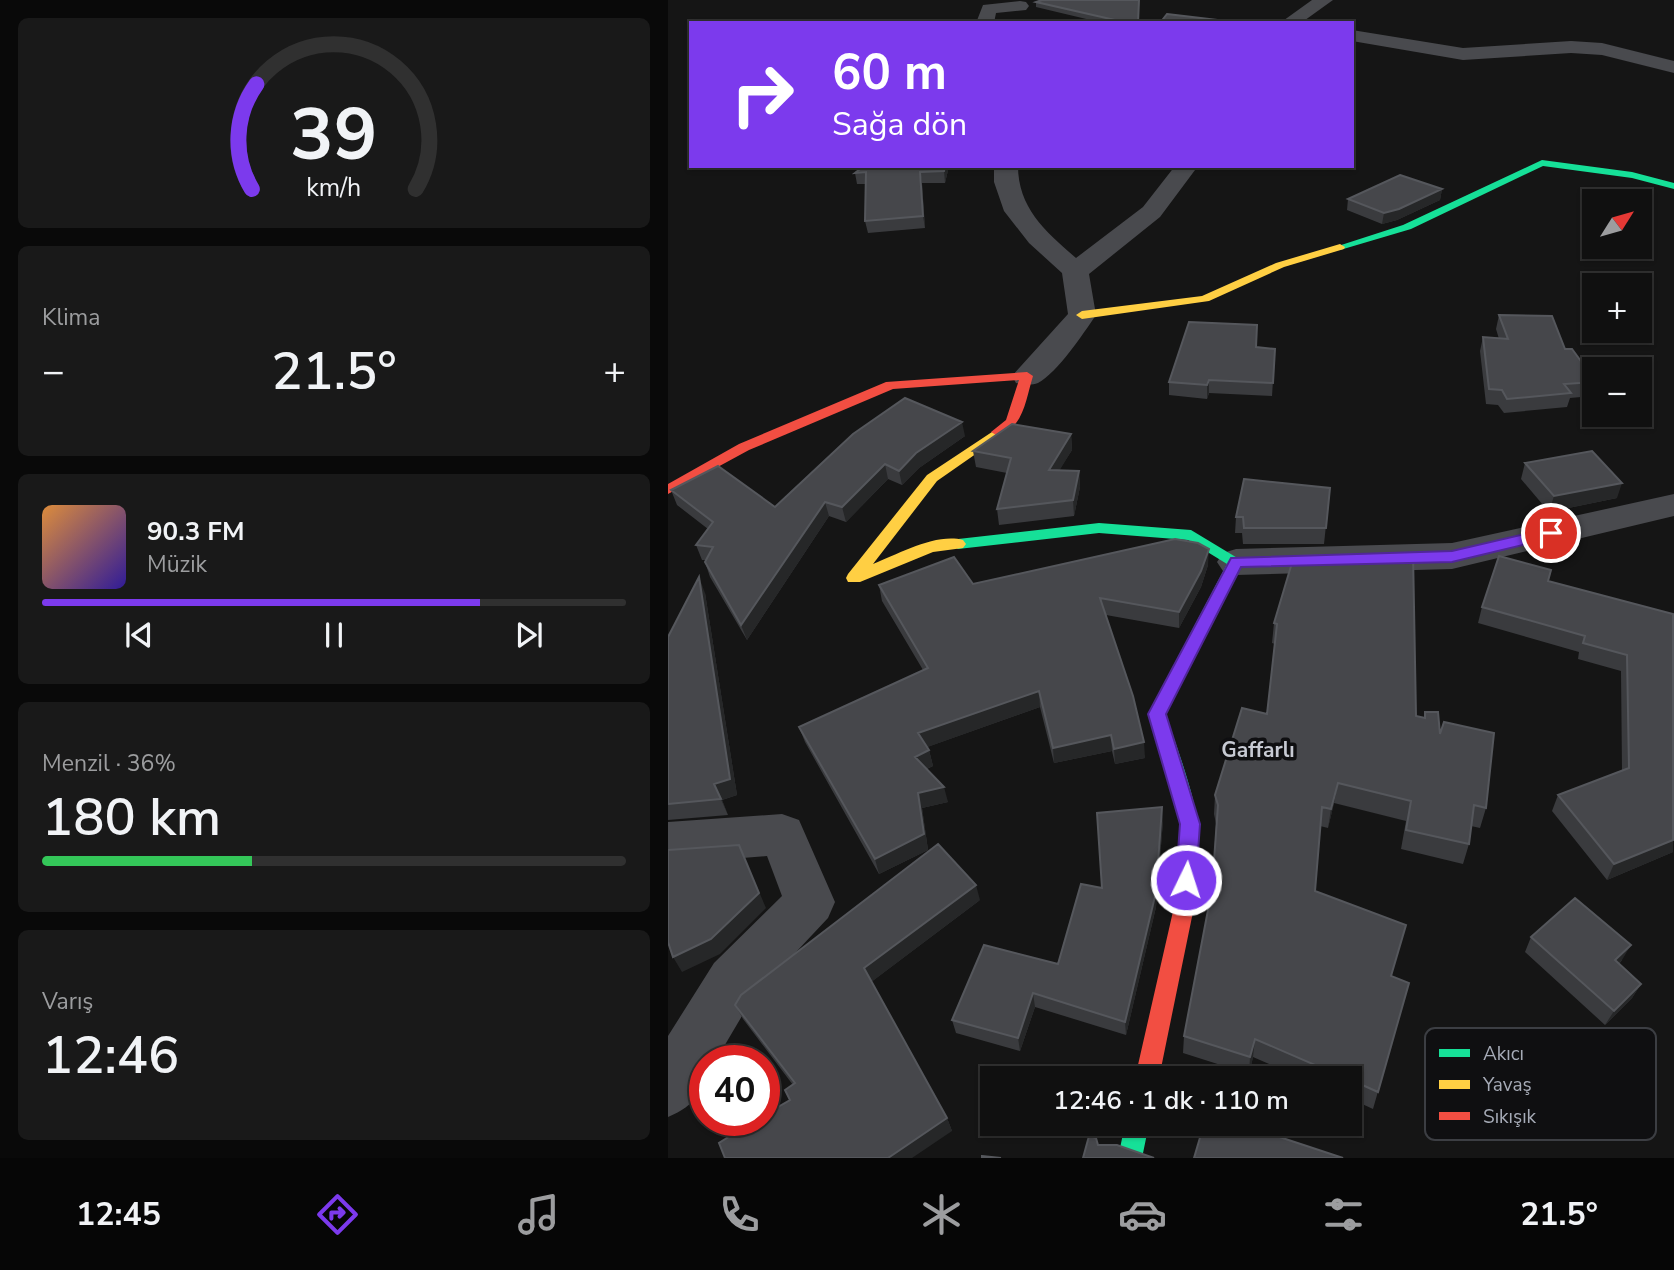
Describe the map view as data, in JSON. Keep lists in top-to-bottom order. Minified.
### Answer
{"districts":["Gaffarlı"],"legend":["Akıcı","Yavaş","Sıkışık"],"north":"top right","page":{"turn":["60 m","Sağa dön"],"map_buttons":["+","−"],"tile":["Klima",["Menzil · 36%","180 km"],["Varış","12:46"]],"heat":["−","21.5°","+"],"song":["90.3 FM","Müzik"],"limit":"40","trip":"12:46 · 1 dk · 110 m","tabs":["12:45","21.5°"],"gauge":["39","km/h"]}}
